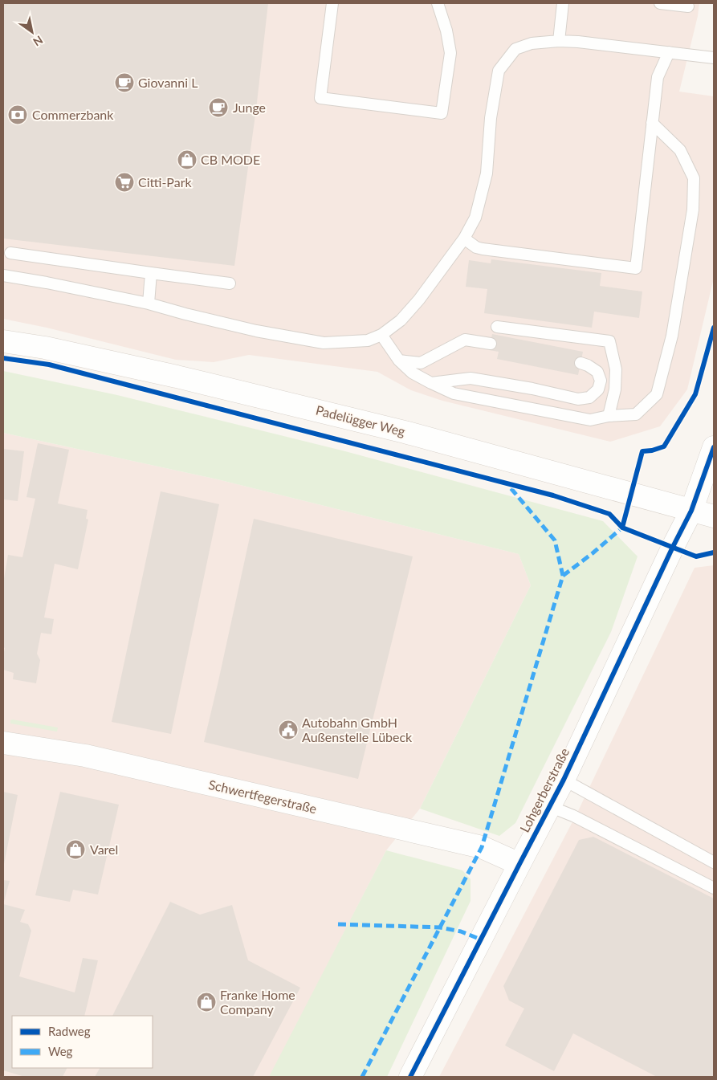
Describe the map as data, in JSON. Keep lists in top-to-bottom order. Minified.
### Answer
{"streets":{"street":["Padelügger Weg","Lohgerberstraße","Schwertfegerstraße"]},"crossings":[["Padelügger Weg","Lohgerberstraße"],["Lohgerberstraße","Schwertfegerstraße"]],"places":{"cafe":["Giovanni L","Junge"],"bank":["Commerzbank"],"shop":["CB MODE","Varel","Franke Home Company"],"supermarket":["Citti-Park"],"public building":["Autobahn GmbH Außenstelle Lübeck"]},"legend":["Radweg","Weg"],"north":"bottom right"}
